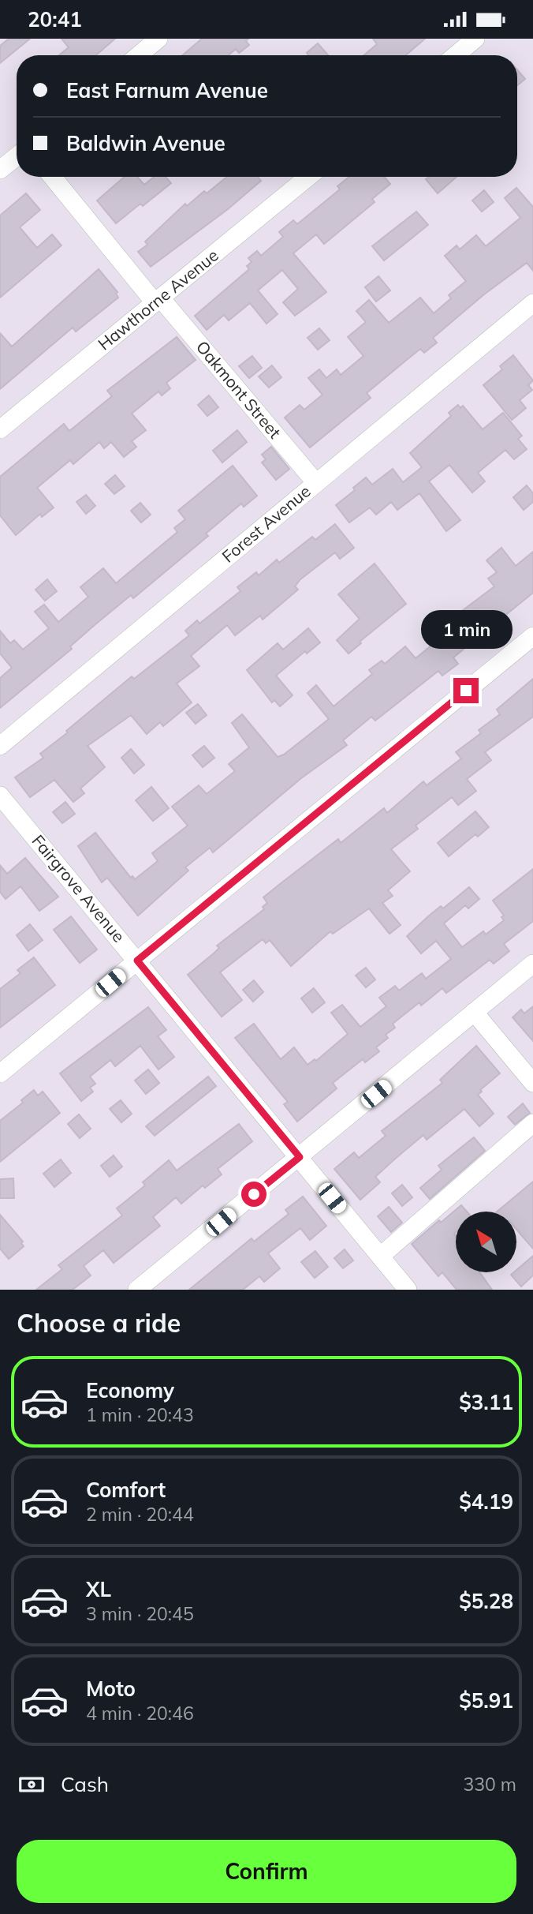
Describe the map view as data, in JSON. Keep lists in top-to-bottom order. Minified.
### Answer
{"streets":{"street":["Hawthorne Avenue","Oakmont Street","Forest Avenue","Fairgrove Avenue"]},"crossings":[["Hawthorne Avenue","Oakmont Street"],["Oakmont Street","Forest Avenue"]],"north":"top left","page":{"status":"20:41","banner":["East Farnum Avenue","Baldwin Avenue"],"bubble":"1 min","heading":"Choose a ride","list":[{"name":"Economy","note":"1 min · 20:43","value":"$3.11"},{"name":"Comfort","note":"2 min · 20:44","value":"$4.19"},{"name":"XL","note":"3 min · 20:45","value":"$5.28"},{"name":"Moto","note":"4 min · 20:46","value":"$5.91"}],"pay":["Cash","330 m"],"buttons":"Confirm"}}
